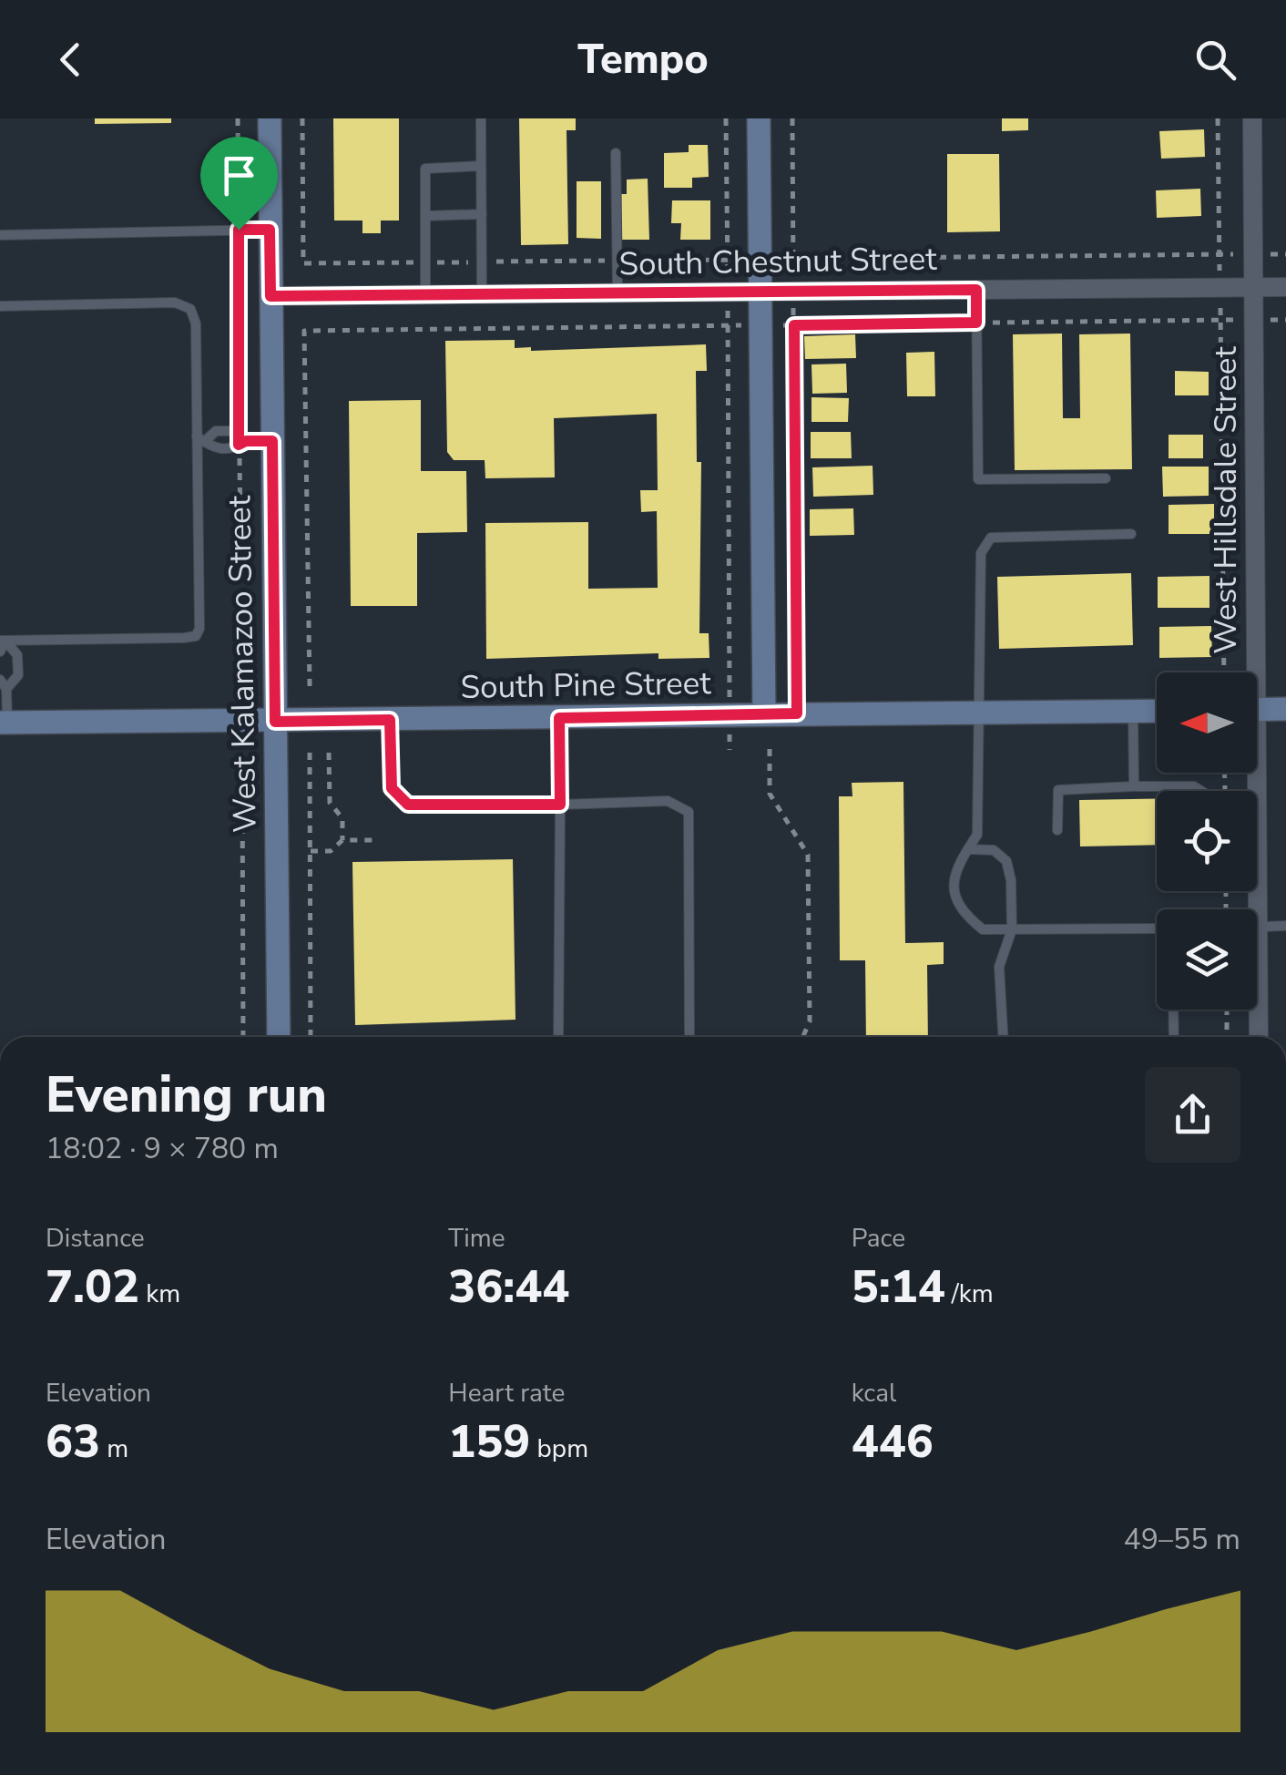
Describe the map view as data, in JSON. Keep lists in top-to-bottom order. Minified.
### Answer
{"streets":{"street":["South Chestnut Street","West Hillsdale Street","West Kalamazoo Street","South Pine Street"]},"crossings":[["South Chestnut Street","West Hillsdale Street"],["South Chestnut Street","West Kalamazoo Street"],["West Kalamazoo Street","South Pine Street"]],"north":"left","page":{"header":"Tempo","heading":["Evening run","18:02 · 9 × 780 m"],"stats":[["Distance","7.02 km"],["Time","36:44"],["Pace","5:14 /km"],["Elevation","63 m"],["Heart rate","159 bpm"],["kcal","446"]],"chart":["Elevation","49–55 m"]}}
